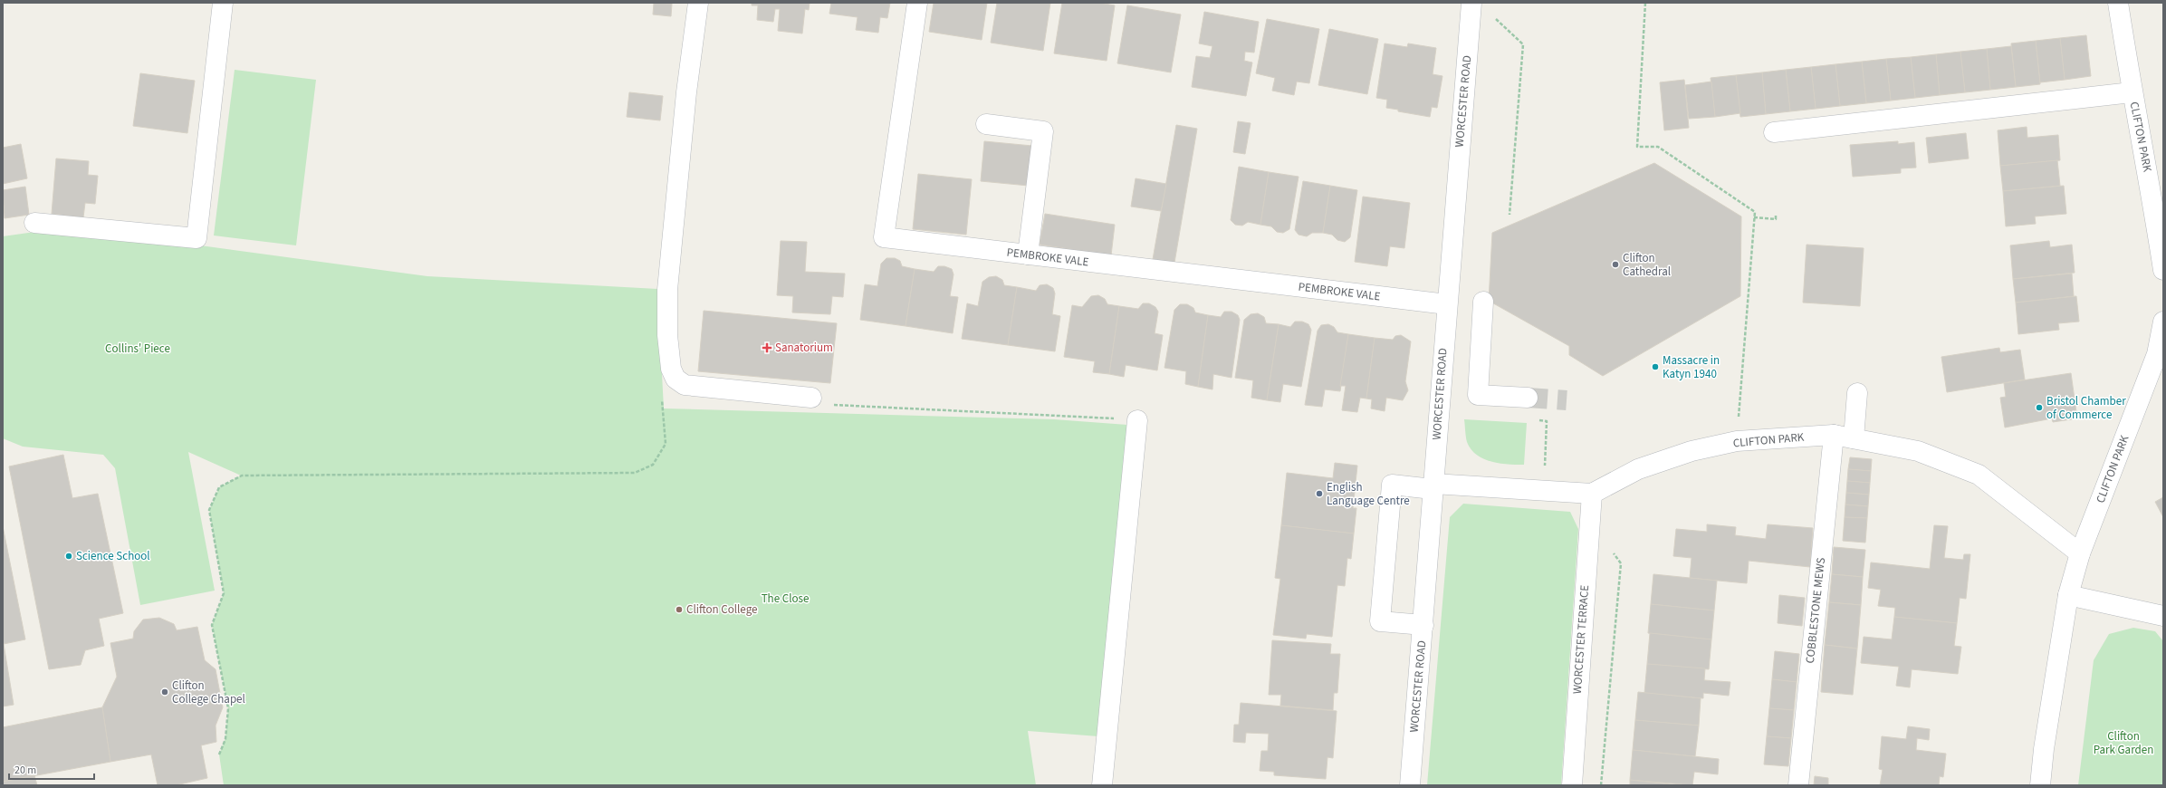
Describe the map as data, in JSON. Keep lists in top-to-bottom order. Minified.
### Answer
{"streets":{"street":["WORCESTER ROAD","CLIFTON PARK","PEMBROKE VALE","COBBLESTONE MEWS","WORCESTER TERRACE"]},"crossings":[["WORCESTER ROAD","PEMBROKE VALE"],["CLIFTON PARK","COBBLESTONE MEWS"],["CLIFTON PARK","WORCESTER TERRACE"]],"parks":["Collins' Piece","The Close","Clifton Park Garden"],"places":{"other":["Clifton Cathedral","Massacre in Katyn 1940","Bristol Chamber of Commerce","English Language Centre","Science School","Clifton College","Clifton College Chapel"],"health":["Sanatorium"]},"scale_bar":"20 m"}
